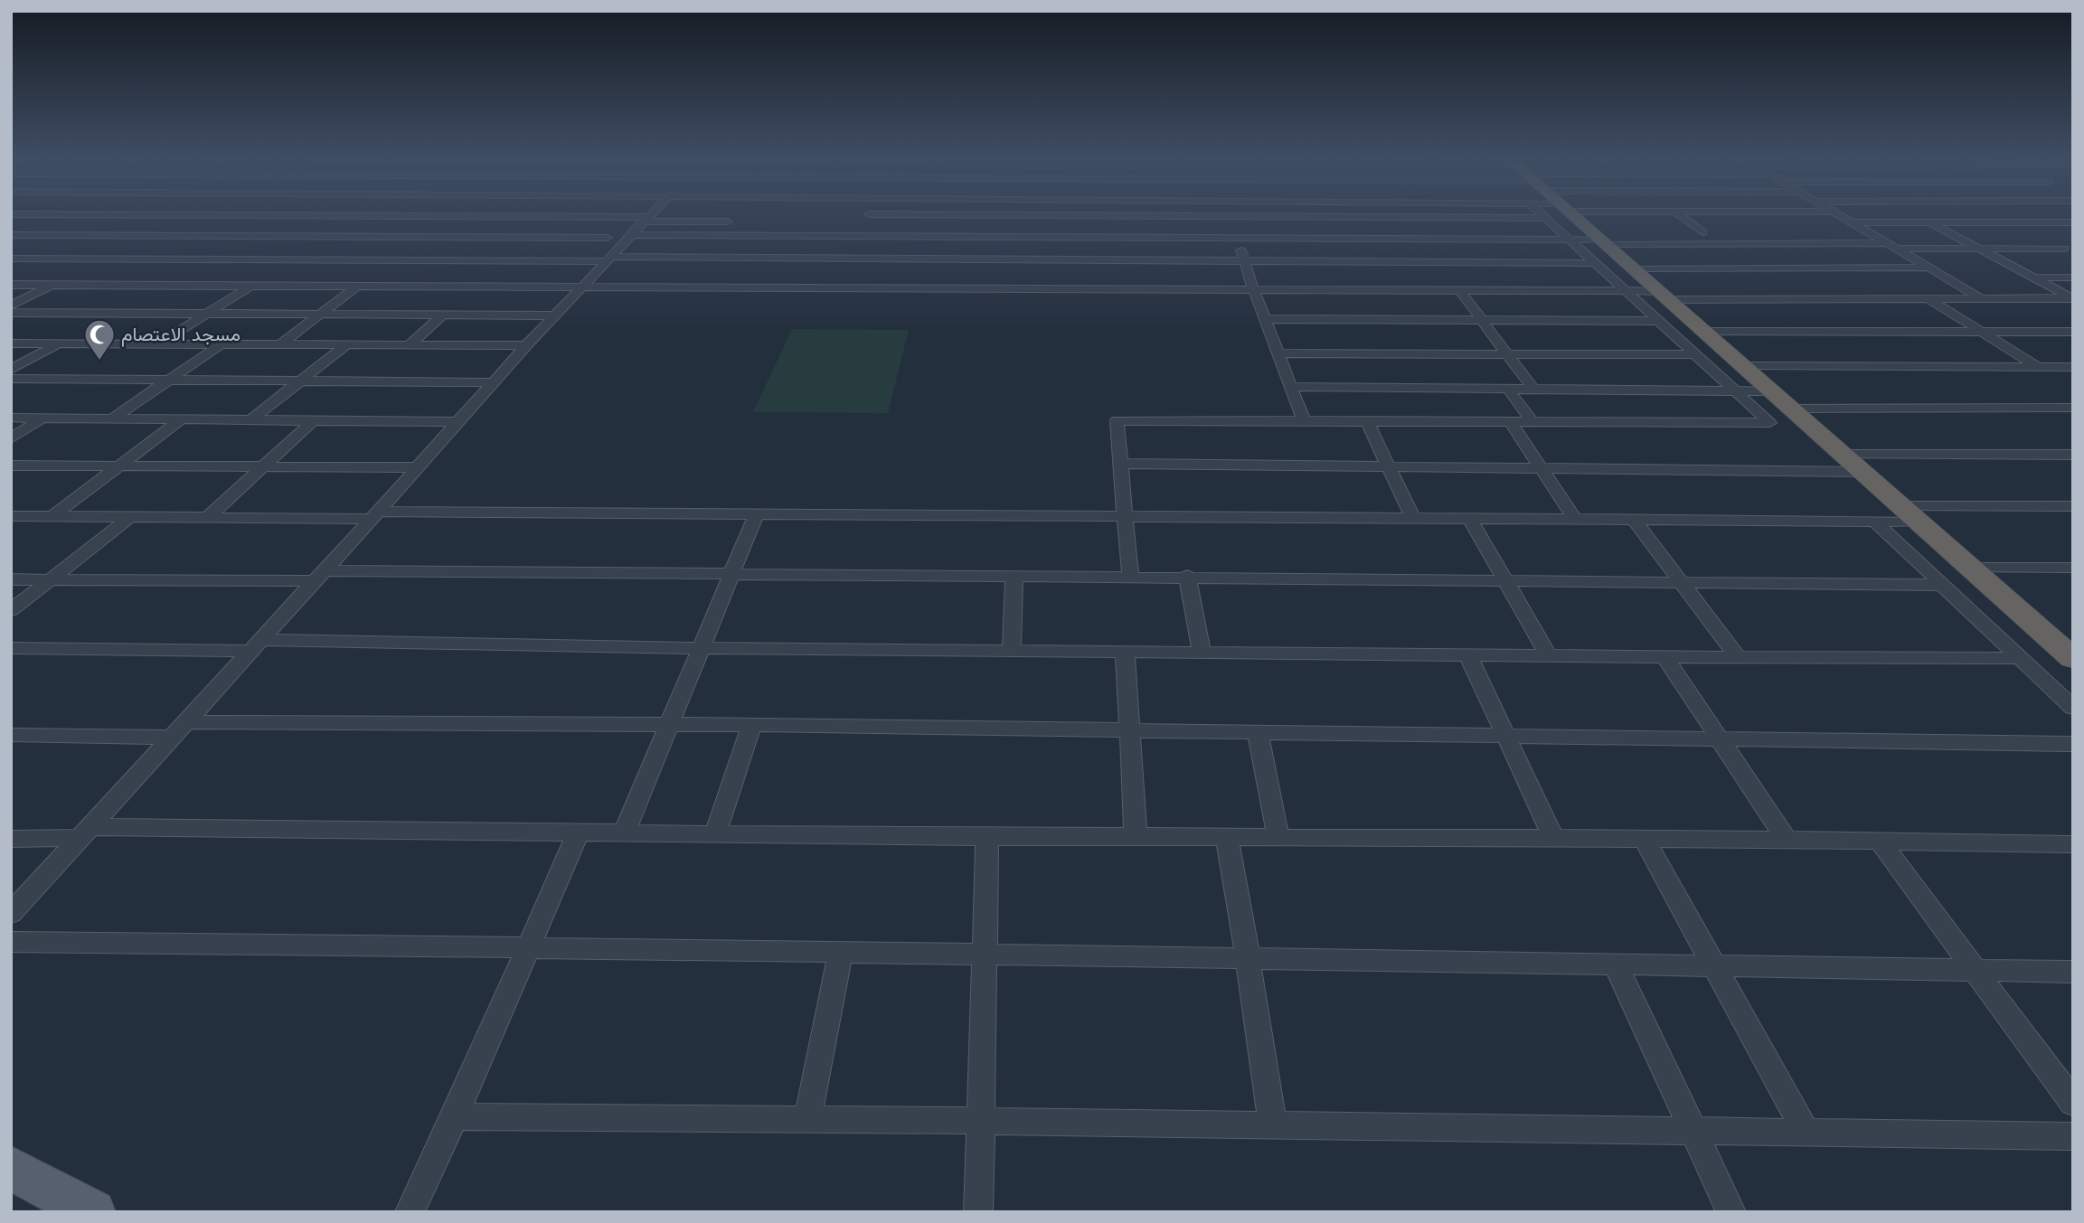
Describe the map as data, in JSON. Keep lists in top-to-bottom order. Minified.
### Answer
{"places":{"mosque":["مسجد الاعتصام"]}}
